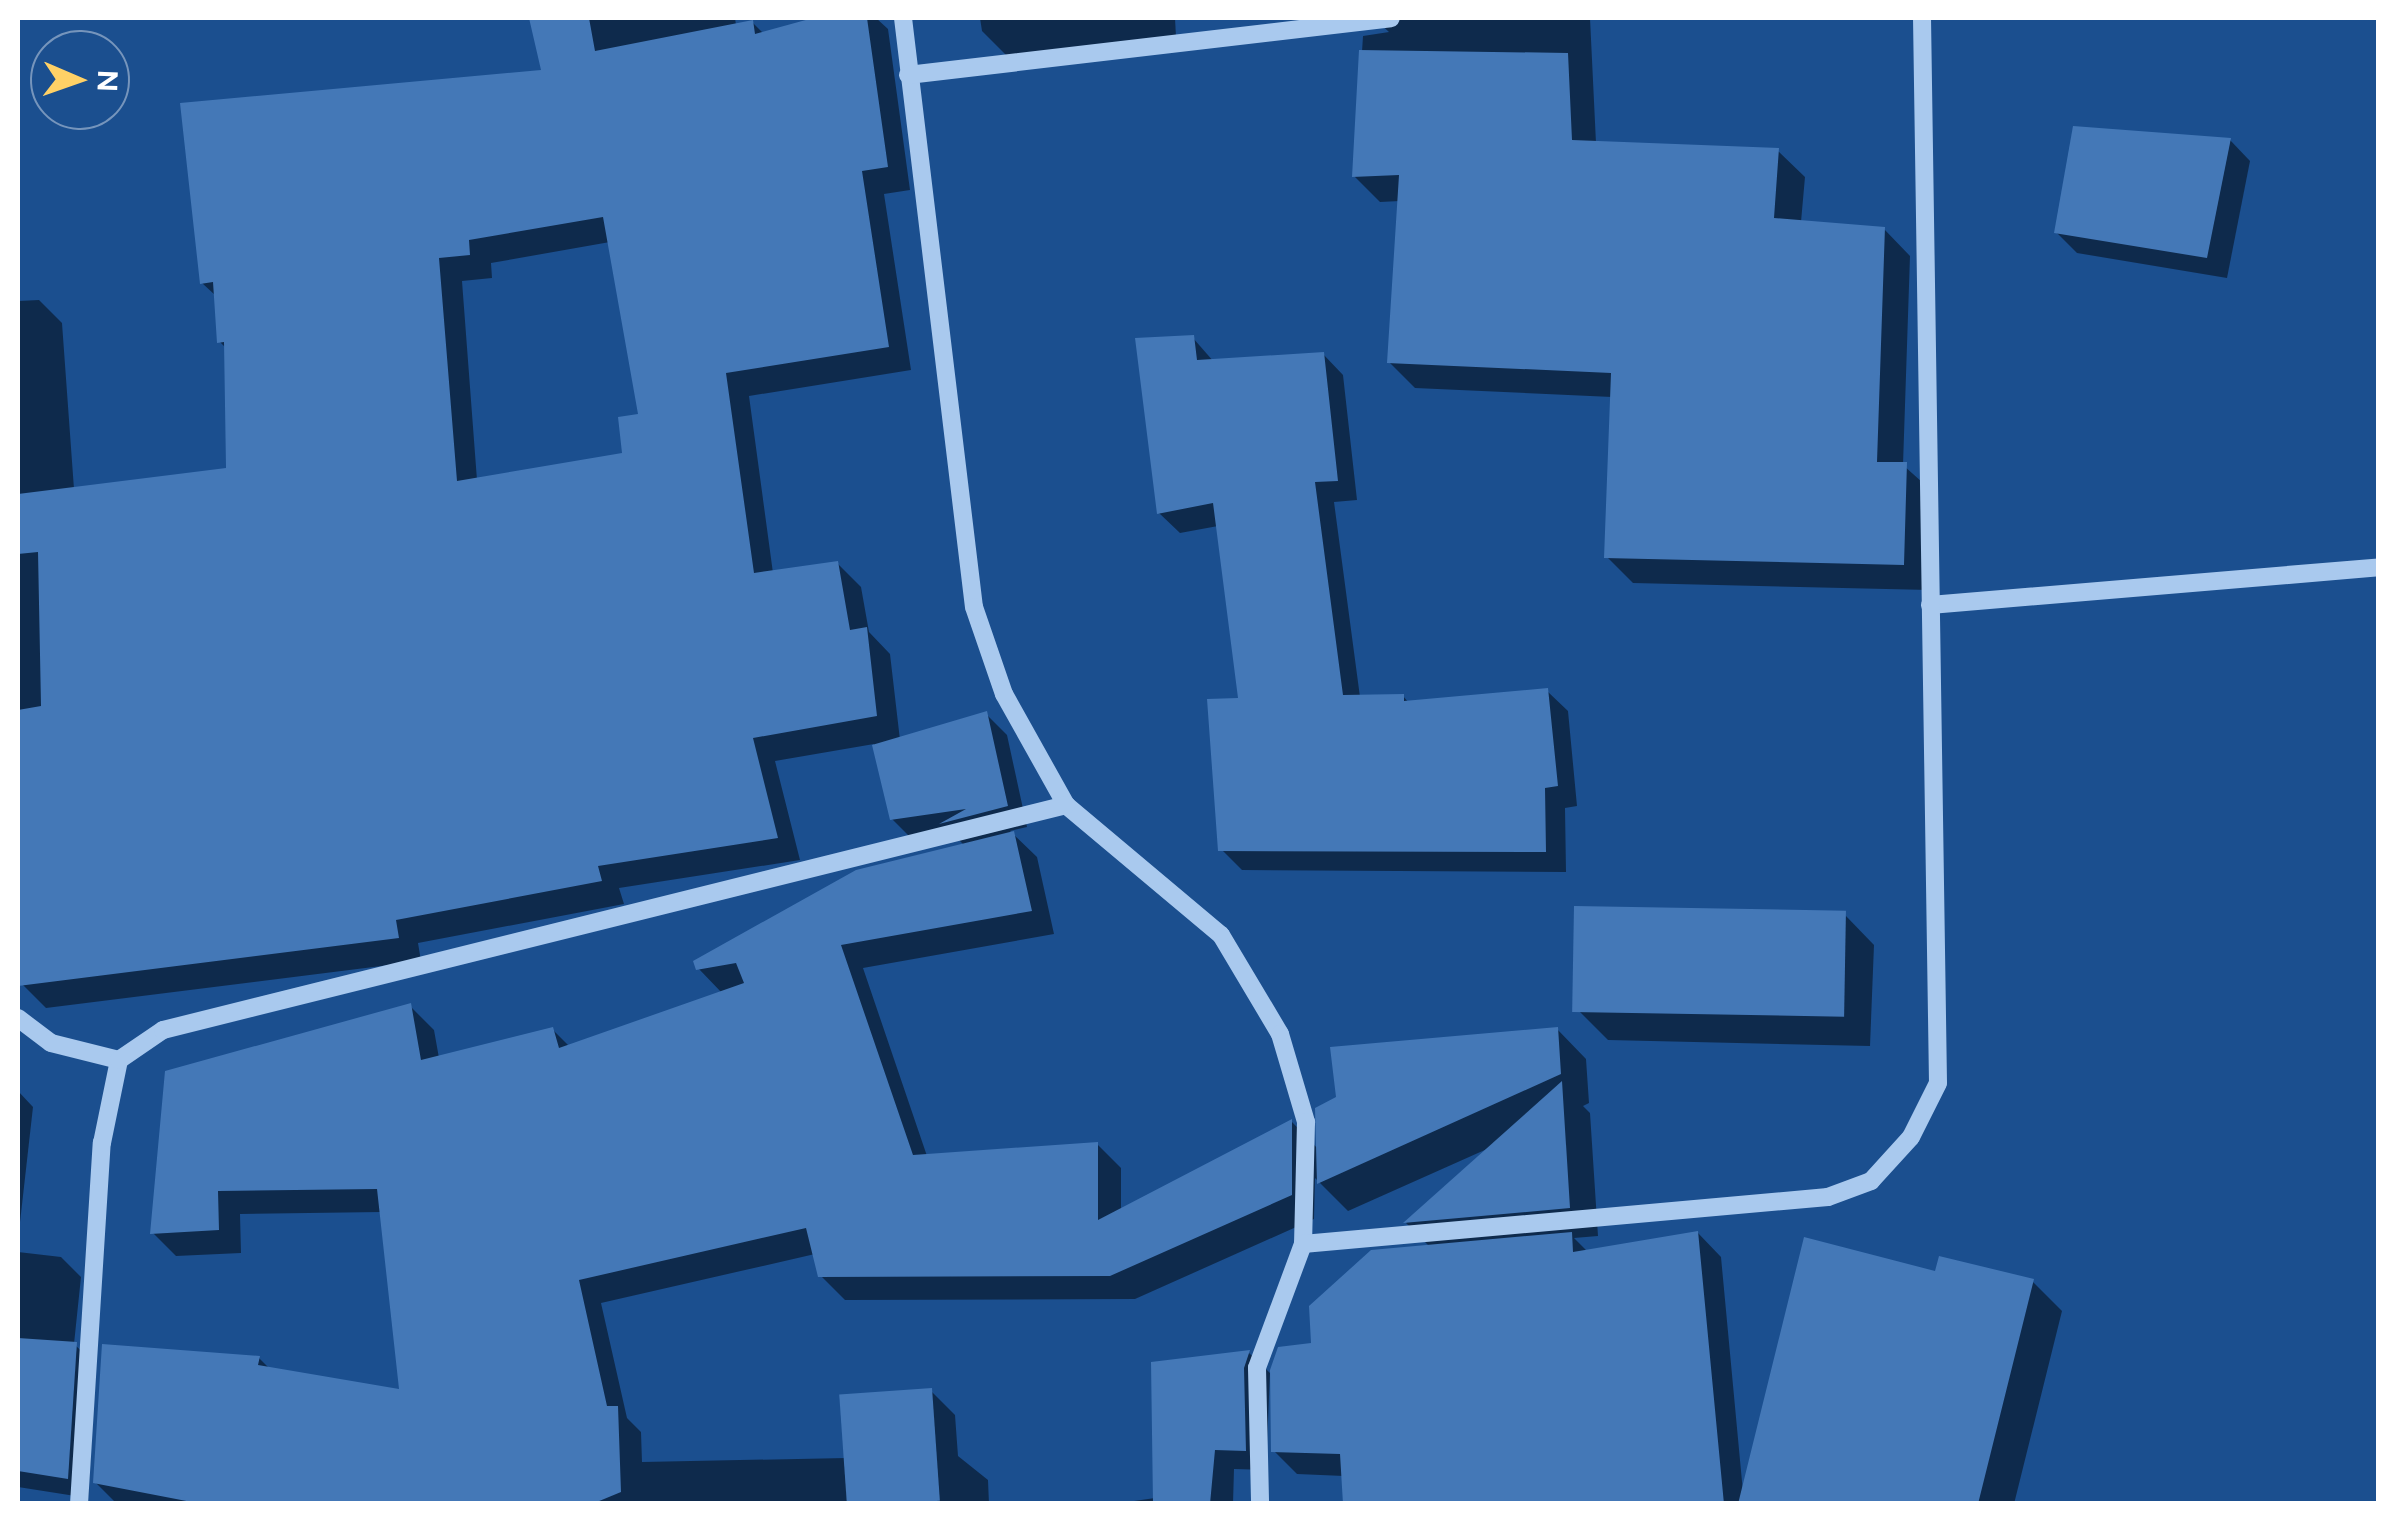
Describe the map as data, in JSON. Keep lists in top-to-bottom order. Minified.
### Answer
{"north":"right"}
